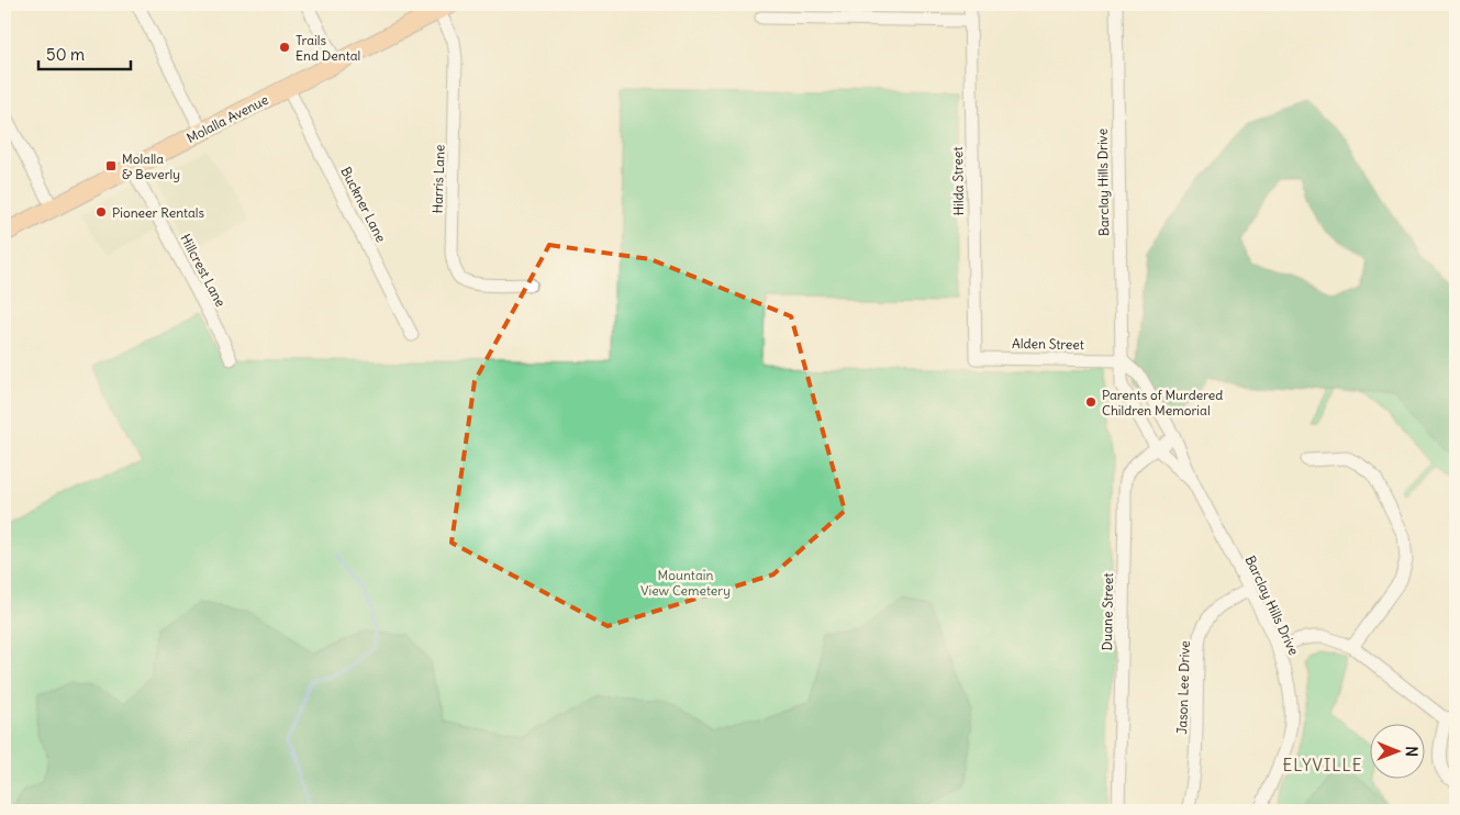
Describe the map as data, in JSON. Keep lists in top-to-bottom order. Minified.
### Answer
{"streets":{"main road":["Molalla Avenue"],"street":["Harris Lane","Hilda Street","Barclay Hills Drive","Buckner Lane","Hillcrest Lane","Alden Street","Duane Street","Jason Lee Drive"]},"crossings":[["Molalla Avenue","Harris Lane"],["Molalla Avenue","Buckner Lane"],["Molalla Avenue","Hillcrest Lane"],["Hilda Street","Alden Street"],["Barclay Hills Drive","Alden Street"],["Barclay Hills Drive","Duane Street"],["Barclay Hills Drive","Jason Lee Drive"]],"districts":["ELYVILLE"],"parks":["Mountain View Cemetery"],"places":{"other":["Trails End Dental","Pioneer Rentals","Parents of Murdered Children Memorial"],"transit":["Molalla & Beverly"]},"scale_bar":"50 m","north":"right"}
